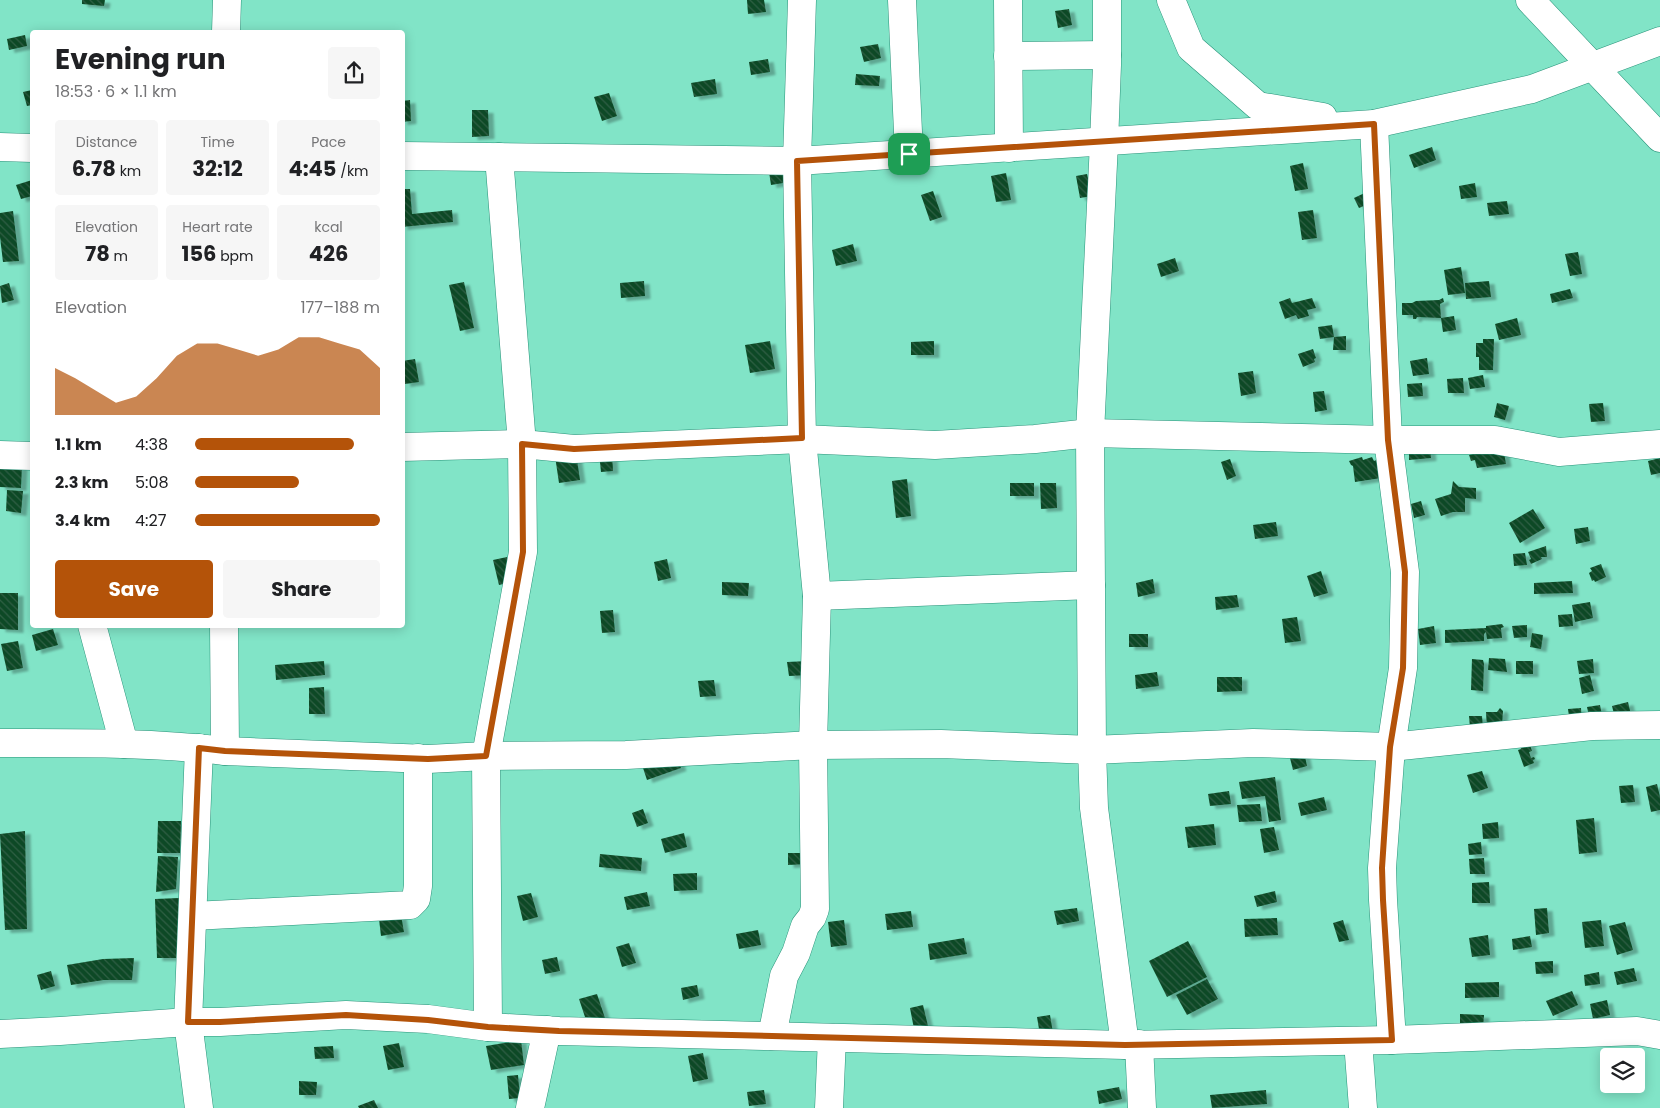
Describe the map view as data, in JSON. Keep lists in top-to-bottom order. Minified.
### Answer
{"page":{"heading":["Evening run","18:53 · 6 × 1.1 km"],"stats":[["Distance","6.78 km"],["Time","32:12"],["Pace","4:45 /km"],["Elevation","78 m"],["Heart rate","156 bpm"],["kcal","426"]],"chart":["Elevation","177–188 m"],"list":[{"name":"1.1 km","note":"4:38"},{"name":"2.3 km","note":"5:08"},{"name":"3.4 km","note":"4:27"}],"buttons":["Save","Share"]}}
